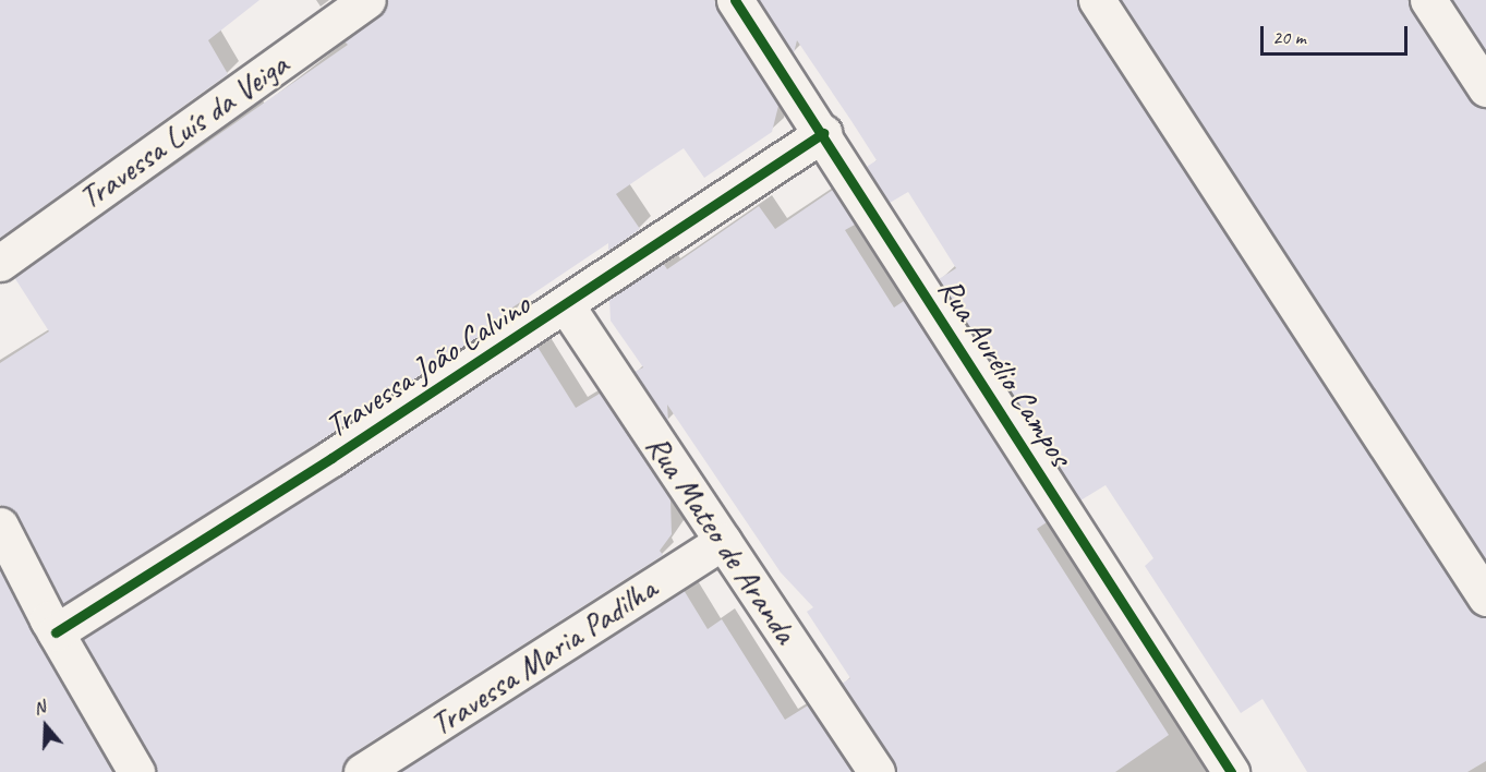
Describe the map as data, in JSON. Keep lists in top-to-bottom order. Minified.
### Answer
{"streets":{"street":["Travessa Luís da Veiga","Travessa João Calvino","Rua Aurélio Campos","Rua Mateo de Aranda","Travessa Maria Padilha"]},"crossings":[["Travessa João Calvino","Rua Aurélio Campos"],["Travessa João Calvino","Rua Mateo de Aranda"],["Rua Mateo de Aranda","Travessa Maria Padilha"]],"scale_bar":"20 m","north":"top"}
